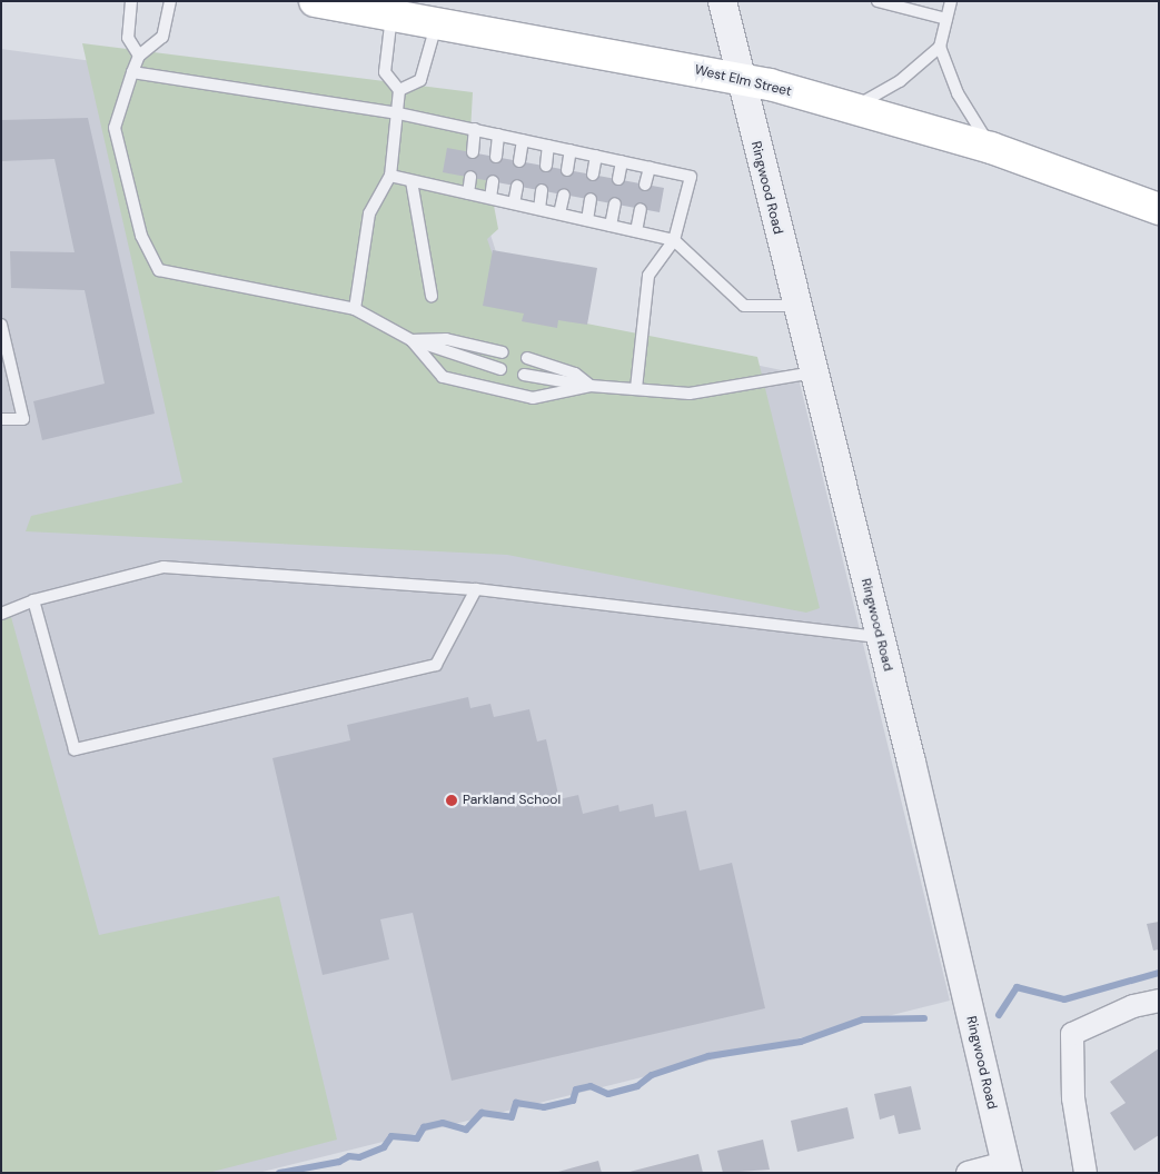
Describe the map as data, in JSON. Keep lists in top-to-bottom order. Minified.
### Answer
{"streets":{"main road":["West Elm Street"],"street":["Ringwood Road"]},"crossings":[["West Elm Street","Ringwood Road"]],"places":["Parkland School"]}
